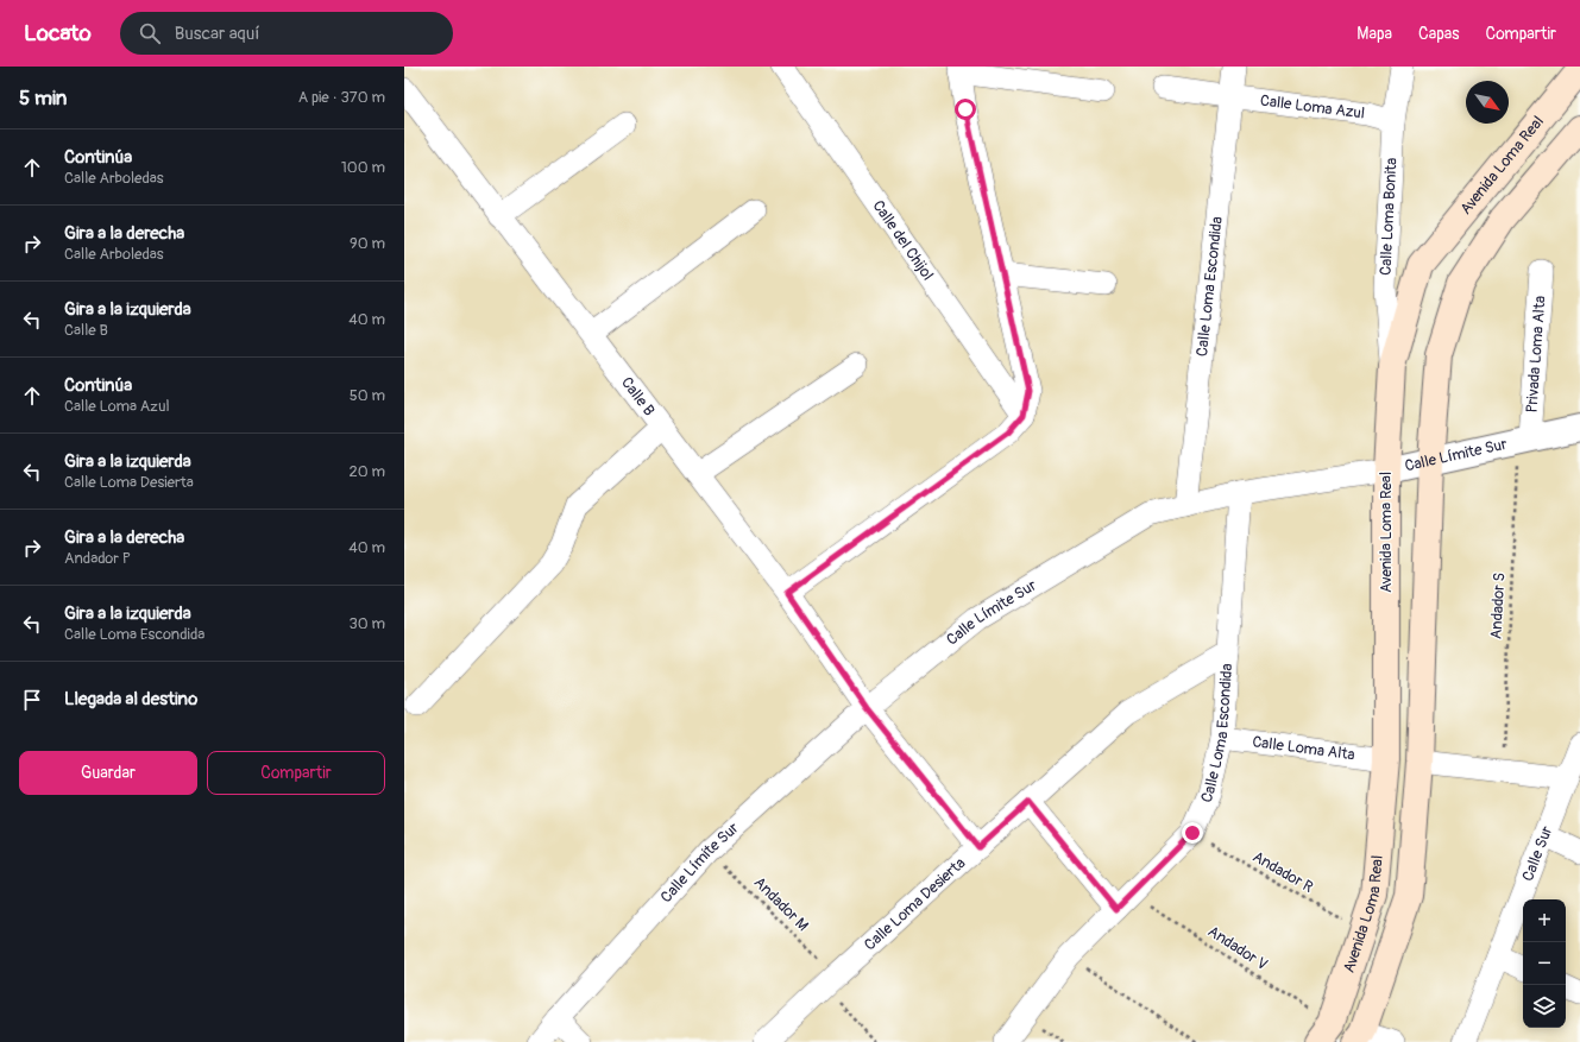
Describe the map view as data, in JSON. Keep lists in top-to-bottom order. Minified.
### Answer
{"streets":{"main road":["Avenida Loma Real"],"street":["Calle Loma Azul","Calle Loma Bonita","Calle del Chijol","Calle Loma Escondida","Privada Loma Alta","Calle B","Calle Límite Sur","Calle Loma Alta","Calle Sur","Calle Loma Desierta"],"path":["Andador S","Andador R","Andador M","Andador V"]},"crossings":[["Calle Loma Azul","Calle Loma Bonita"],["Calle Loma Azul","Calle Loma Escondida"],["Avenida Loma Real","Calle Loma Bonita"],["Avenida Loma Real","Calle Límite Sur"],["Avenida Loma Real","Calle Loma Alta"],["Avenida Loma Real","Andador R"],["Avenida Loma Real","Andador V"],["Calle Loma Escondida","Calle Límite Sur"],["Calle Loma Escondida","Calle Loma Alta"],["Calle Loma Escondida","Andador R"],["Calle Loma Escondida","Calle Loma Desierta"],["Calle Loma Escondida","Andador V"],["Privada Loma Alta","Calle Límite Sur"],["Privada Loma Alta","Andador S"],["Calle B","Calle Límite Sur"],["Calle Límite Sur","Andador S"],["Calle Límite Sur","Andador M"],["Andador M","Calle Loma Desierta"]],"north":"bottom right","page":{"header":"Locato","search":"Buscar aquí","nav":["Mapa","Capas","Compartir"],"heading":["5 min","A pie · 370 m"],"list":[["Continúa","Calle Arboledas","100 m"],["Gira a la derecha","Calle Arboledas","90 m"],["Gira a la izquierda","Calle B","40 m"],["Continúa","Calle Loma Azul","50 m"],["Gira a la izquierda","Calle Loma Desierta","20 m"],["Gira a la derecha","Andador P","40 m"],["Gira a la izquierda","Calle Loma Escondida","30 m"],"Llegada al destino"],"buttons":["Guardar","Compartir"],"map_buttons":["+","−"]}}
